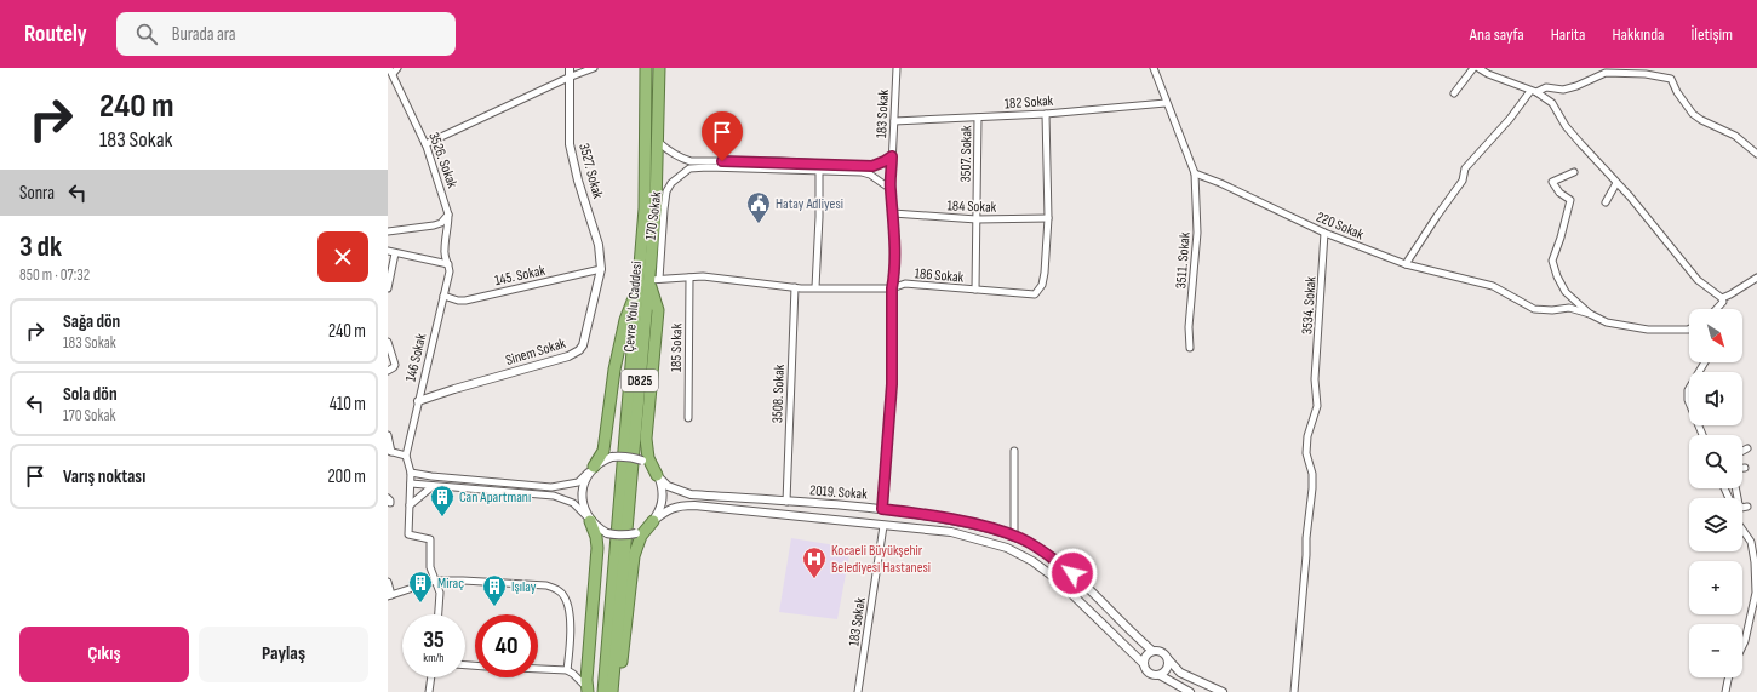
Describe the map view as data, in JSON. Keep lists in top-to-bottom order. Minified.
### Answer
{"streets":{"highway":["Çevre Yolu Caddesi","D825"],"street":["182 Sokak","183 Sokak","3507. Sokak","3526. Sokak","3527. Sokak","184 Sokak","170 Sokak","220 Sokak","3511. Sokak","145. Sokak","186 Sokak","3534. Sokak","185 Sokak","Sinem Sokak","146 Sokak","3508. Sokak","2019. Sokak"]},"crossings":[["182 Sokak","183 Sokak"],["182 Sokak","3507. Sokak"],["182 Sokak","186 Sokak"],["183 Sokak","184 Sokak"],["183 Sokak","170 Sokak"],["183 Sokak","186 Sokak"],["183 Sokak","2019. Sokak"],["3507. Sokak","184 Sokak"],["3507. Sokak","186 Sokak"],["3526. Sokak","146 Sokak"],["3527. Sokak","145. Sokak"],["3527. Sokak","Sinem Sokak"],["184 Sokak","186 Sokak"],["170 Sokak","186 Sokak"],["170 Sokak","Çevre Yolu Caddesi"],["220 Sokak","3511. Sokak"],["220 Sokak","3534. Sokak"],["145. Sokak","Sinem Sokak"],["145. Sokak","146 Sokak"],["186 Sokak","Çevre Yolu Caddesi"],["186 Sokak","185 Sokak"],["186 Sokak","3508. Sokak"],["Sinem Sokak","146 Sokak"],["3508. Sokak","2019. Sokak"]],"places":{"public building":["Hatay Adliyesi"],"building":["Can Apartmanı","Miraç","Işılay"],"hospital":["Kocaeli Büyükşehir Belediyesi Hastanesi"]},"north":"bottom right","page":{"header":"Routely","search":"Burada ara","nav":["Ana sayfa","Harita","Hakkında","İletişim"],"turn":["240 m","183 Sokak"],"then":"Sonra","heading":["3 dk","850 m · 07:32"],"list":[{"name":"Sağa dön","note":"183 Sokak","value":"240 m"},{"name":"Sola dön","note":"170 Sokak","value":"410 m"},{"name":"Varış noktası","value":"200 m"}],"map_buttons":["+","−"],"speed":"35 km/h","limit":"40","buttons":["Çıkış","Paylaş"]}}
